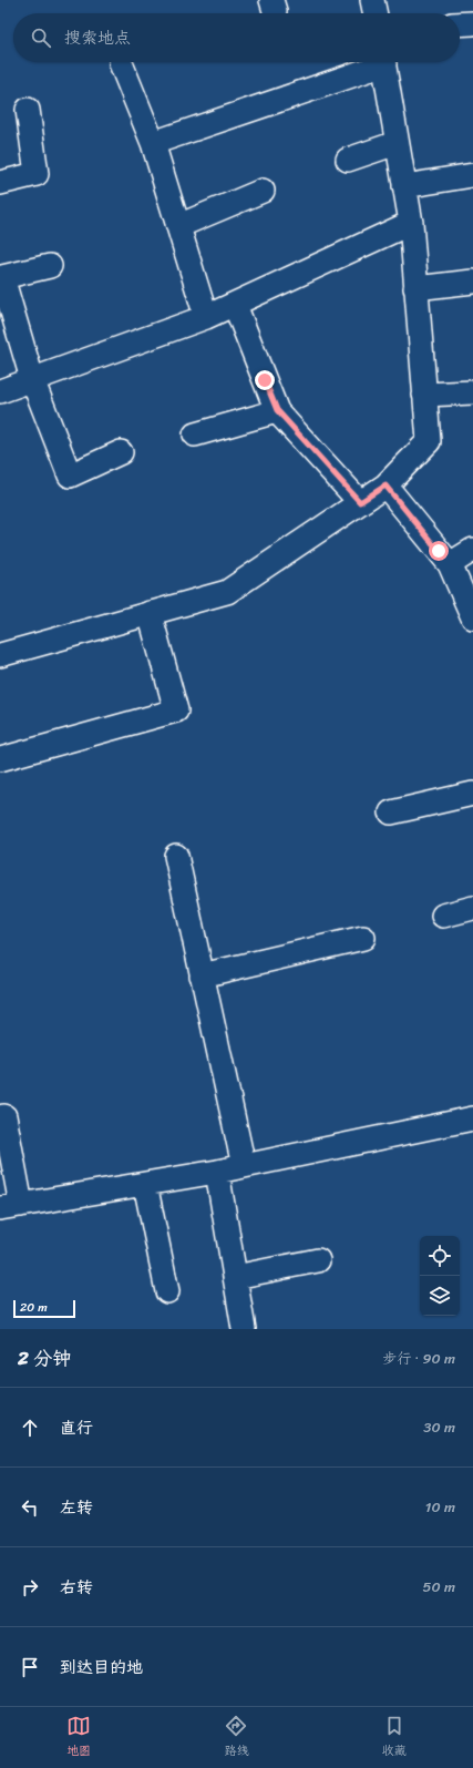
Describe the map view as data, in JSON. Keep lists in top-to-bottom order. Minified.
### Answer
{"scale_bar":"20 m","page":{"search":"搜索地点","scale":"20 m","heading":["2 分钟","步行 · 90 m"],"list":[["直行","30 m"],["左转","10 m"],["右转","50 m"],"到达目的地"],"nav":["地图","路线","收藏"]}}
